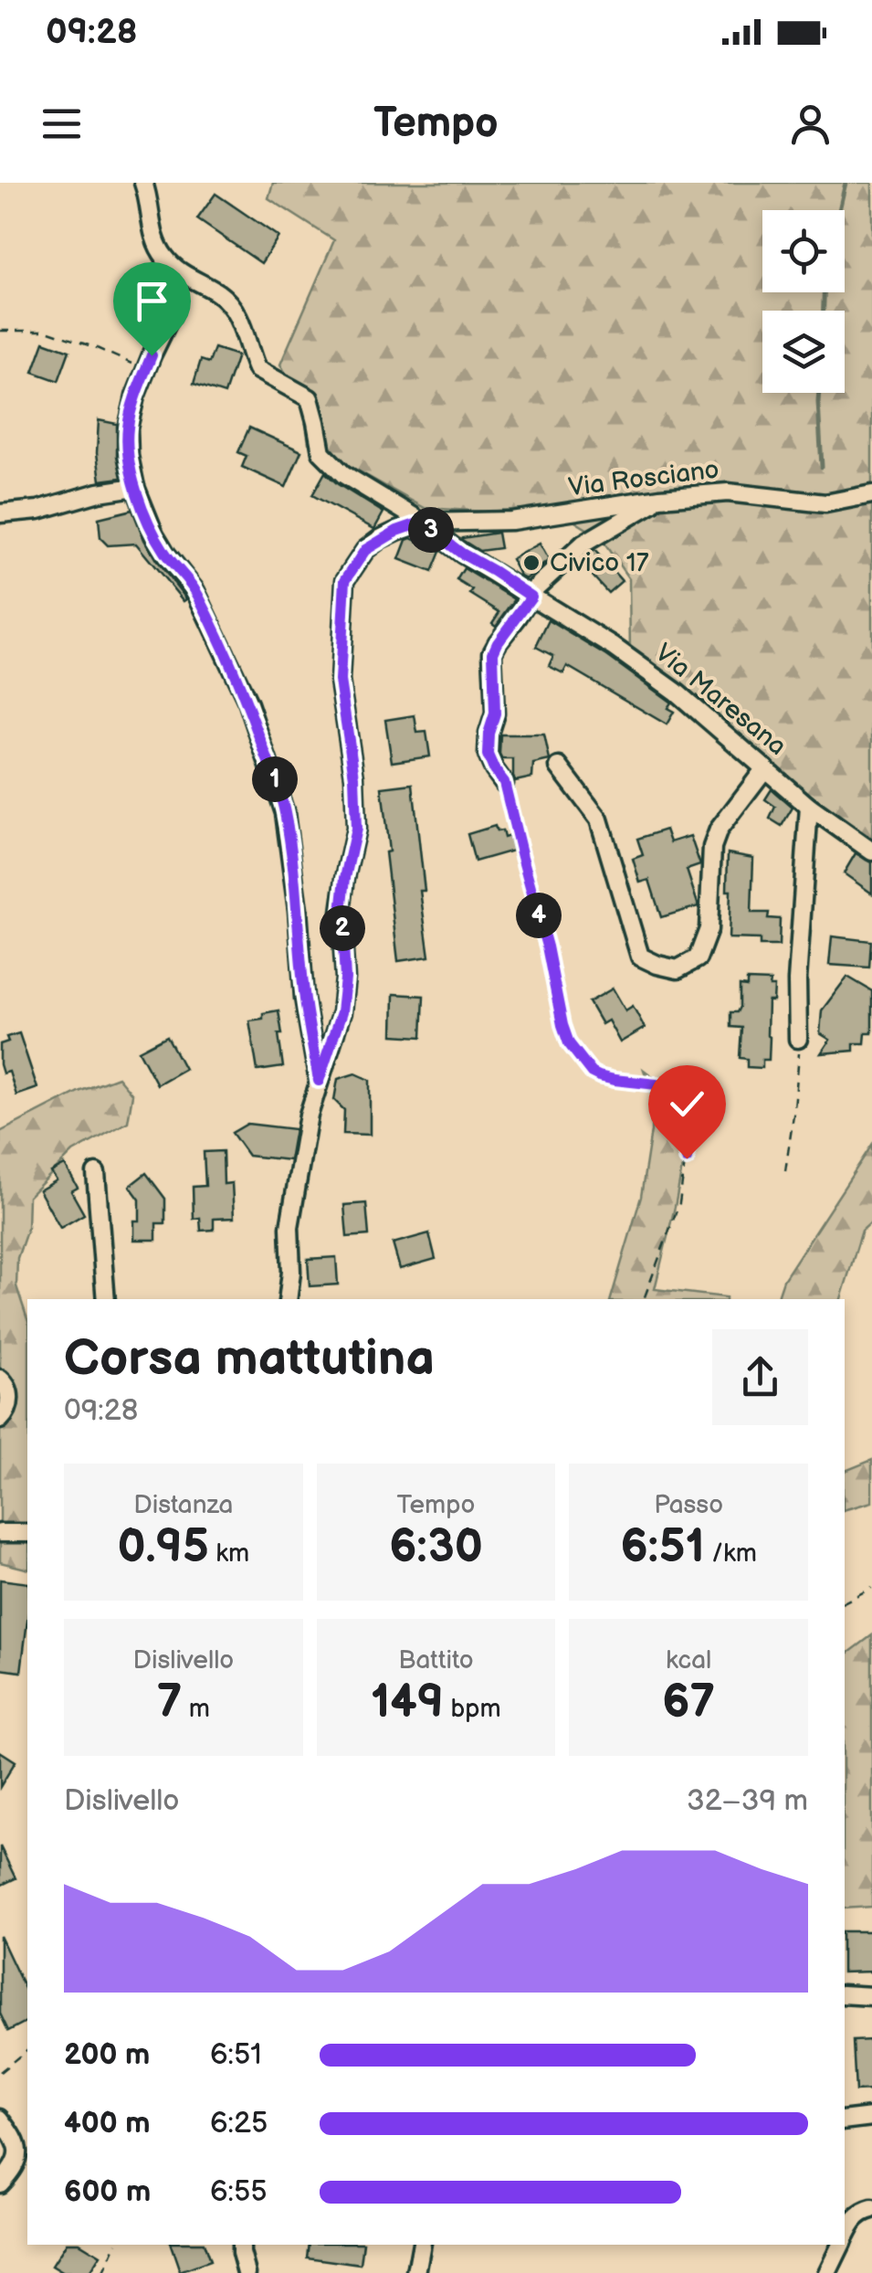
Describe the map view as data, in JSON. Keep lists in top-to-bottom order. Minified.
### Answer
{"streets":{"street":["Via Rosciano","Via Maresana"]},"crossings":[["Via Rosciano","Via Maresana"]],"places":["Civico 17"],"page":{"status":"09:28","header":"Tempo","pins":["3","1","4","2"],"heading":["Corsa mattutina","09:28"],"stats":[["Distanza","0.95 km"],["Tempo","6:30"],["Passo","6:51 /km"],["Dislivello","7 m"],["Battito","149 bpm"],["kcal","67"]],"chart":["Dislivello","32–39 m"],"list":[{"name":"200 m","note":"6:51"},{"name":"400 m","note":"6:25"},{"name":"600 m","note":"6:55"}]}}
